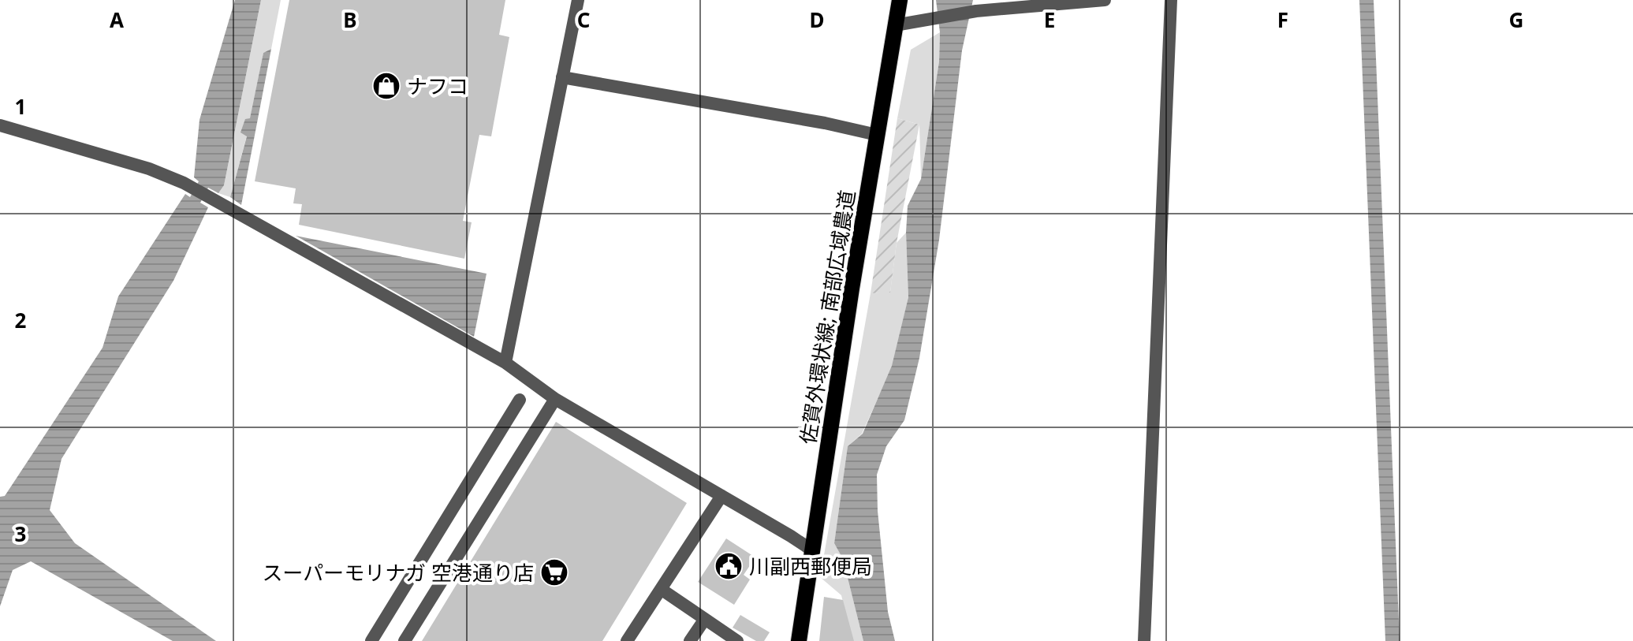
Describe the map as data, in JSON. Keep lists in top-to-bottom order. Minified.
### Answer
{"streets":{"main road":["佐賀外環状線; 南部広域農道"]},"places":{"shop":["ナフコ"],"public building":["川副西郵便局"],"supermarket":["スーパーモリナガ 空港通り店"]},"grid":{"columns":["A","B","C","D","E","F","G"],"rows":["1","2","3"]}}
